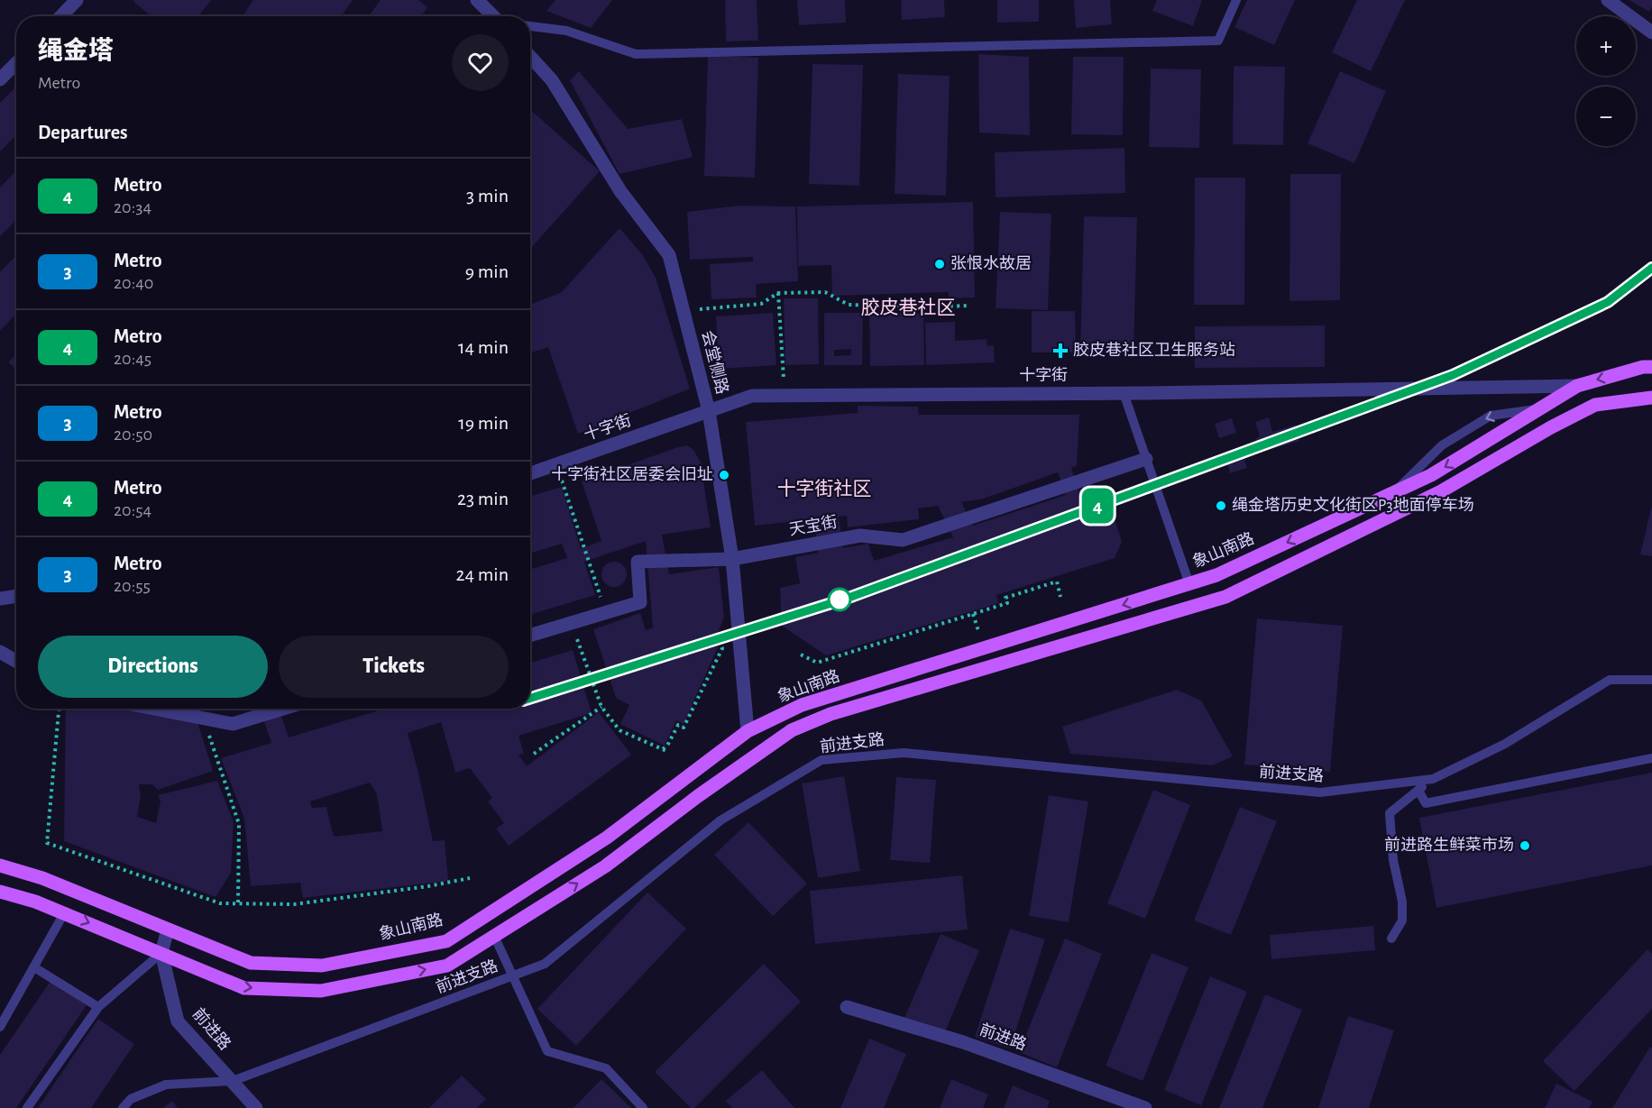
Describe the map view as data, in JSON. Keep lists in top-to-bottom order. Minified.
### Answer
{"streets":{"main road":["象山南路"],"street":["会堂侧路","十字街","天宝街","前进路"],"lane":["前进支路"]},"crossings":[["会堂侧路","十字街"],["会堂侧路","天宝街"],["会堂侧路","象山南路"],["十字街","象山南路"],["象山南路","前进路"],["前进支路","前进路"]],"districts":["胶皮巷社区","十字街社区"],"places":{"other":["张恨水故居","十字街社区居委会旧址","绳金塔历史文化街区P3地面停车场","前进路生鲜菜市场"],"health":["胶皮巷社区卫生服务站"]},"lines":["metro line 4"],"page":{"on_map":"4","map_buttons":["+","−"],"heading":[["绳金塔","Metro"],"Departures"],"list":[{"mark":"4","name":"Metro","note":"20:34","value":"3 min"},{"mark":"3","name":"Metro","note":"20:40","value":"9 min"},{"mark":"4","name":"Metro","note":"20:45","value":"14 min"},{"mark":"3","name":"Metro","note":"20:50","value":"19 min"},{"mark":"4","name":"Metro","note":"20:54","value":"23 min"},{"mark":"3","name":"Metro","note":"20:55","value":"24 min"}],"buttons":["Directions","Tickets"]}}
